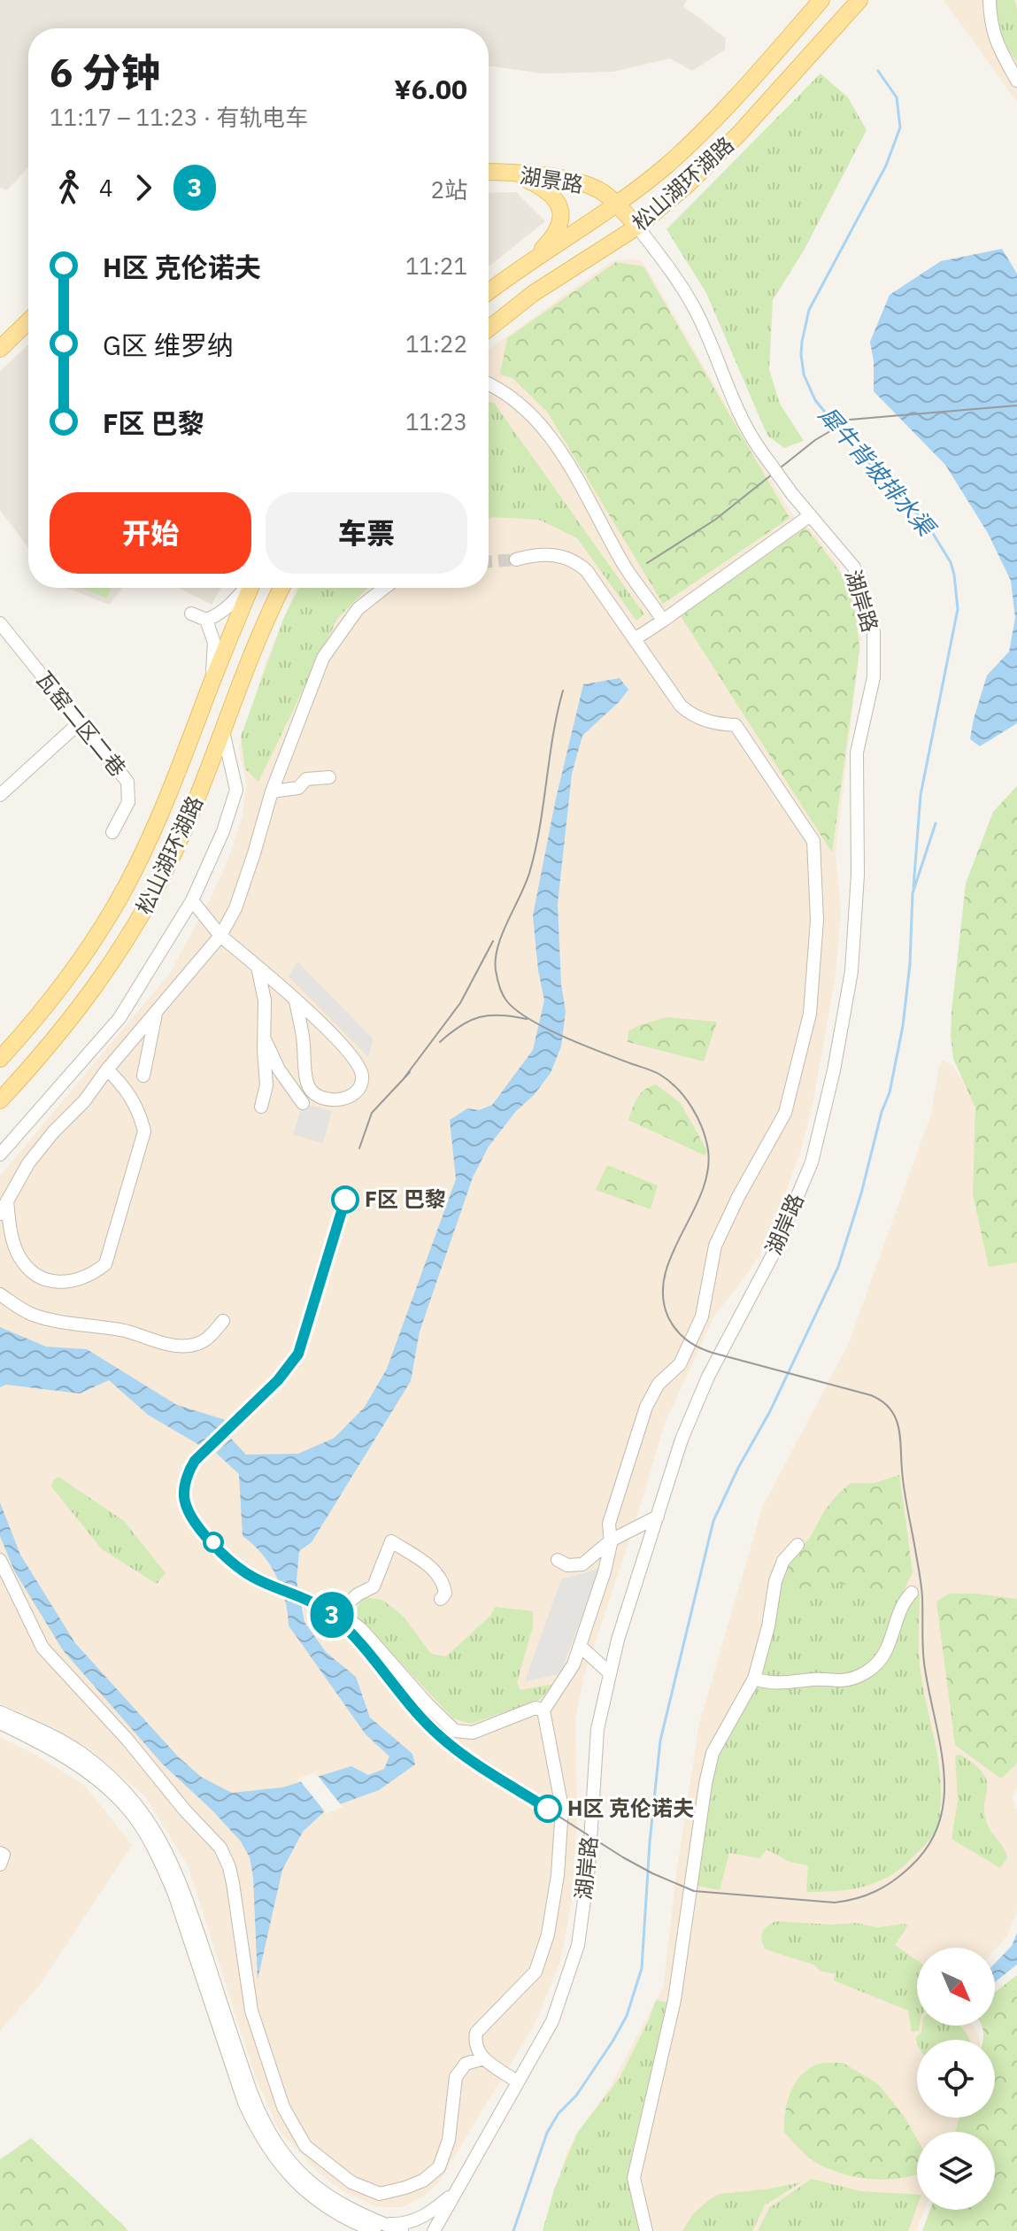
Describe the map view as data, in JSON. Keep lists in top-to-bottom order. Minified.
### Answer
{"streets":{"main road":["湖景路","松山湖环湖路"],"street":["湖岸路","瓦窑二区二巷"]},"crossings":[["湖景路","松山湖环湖路"],["湖景路","湖岸路"],["松山湖环湖路","湖岸路"]],"water":["犀牛背坡排水渠"],"places":["F区 巴黎","H区 克伦诺夫"],"lines":["tram line 3"],"north":"bottom right","page":{"on_map":"3","heading":["6 分钟","11:17 – 11:23 · 有轨电车","¥6.00"],"legs":["4","3","2站"],"list":[{"name":"H区 克伦诺夫","value":"11:21"},{"name":"G区 维罗纳","value":"11:22"},{"name":"F区 巴黎","value":"11:23"}],"buttons":["开始","车票"]}}
